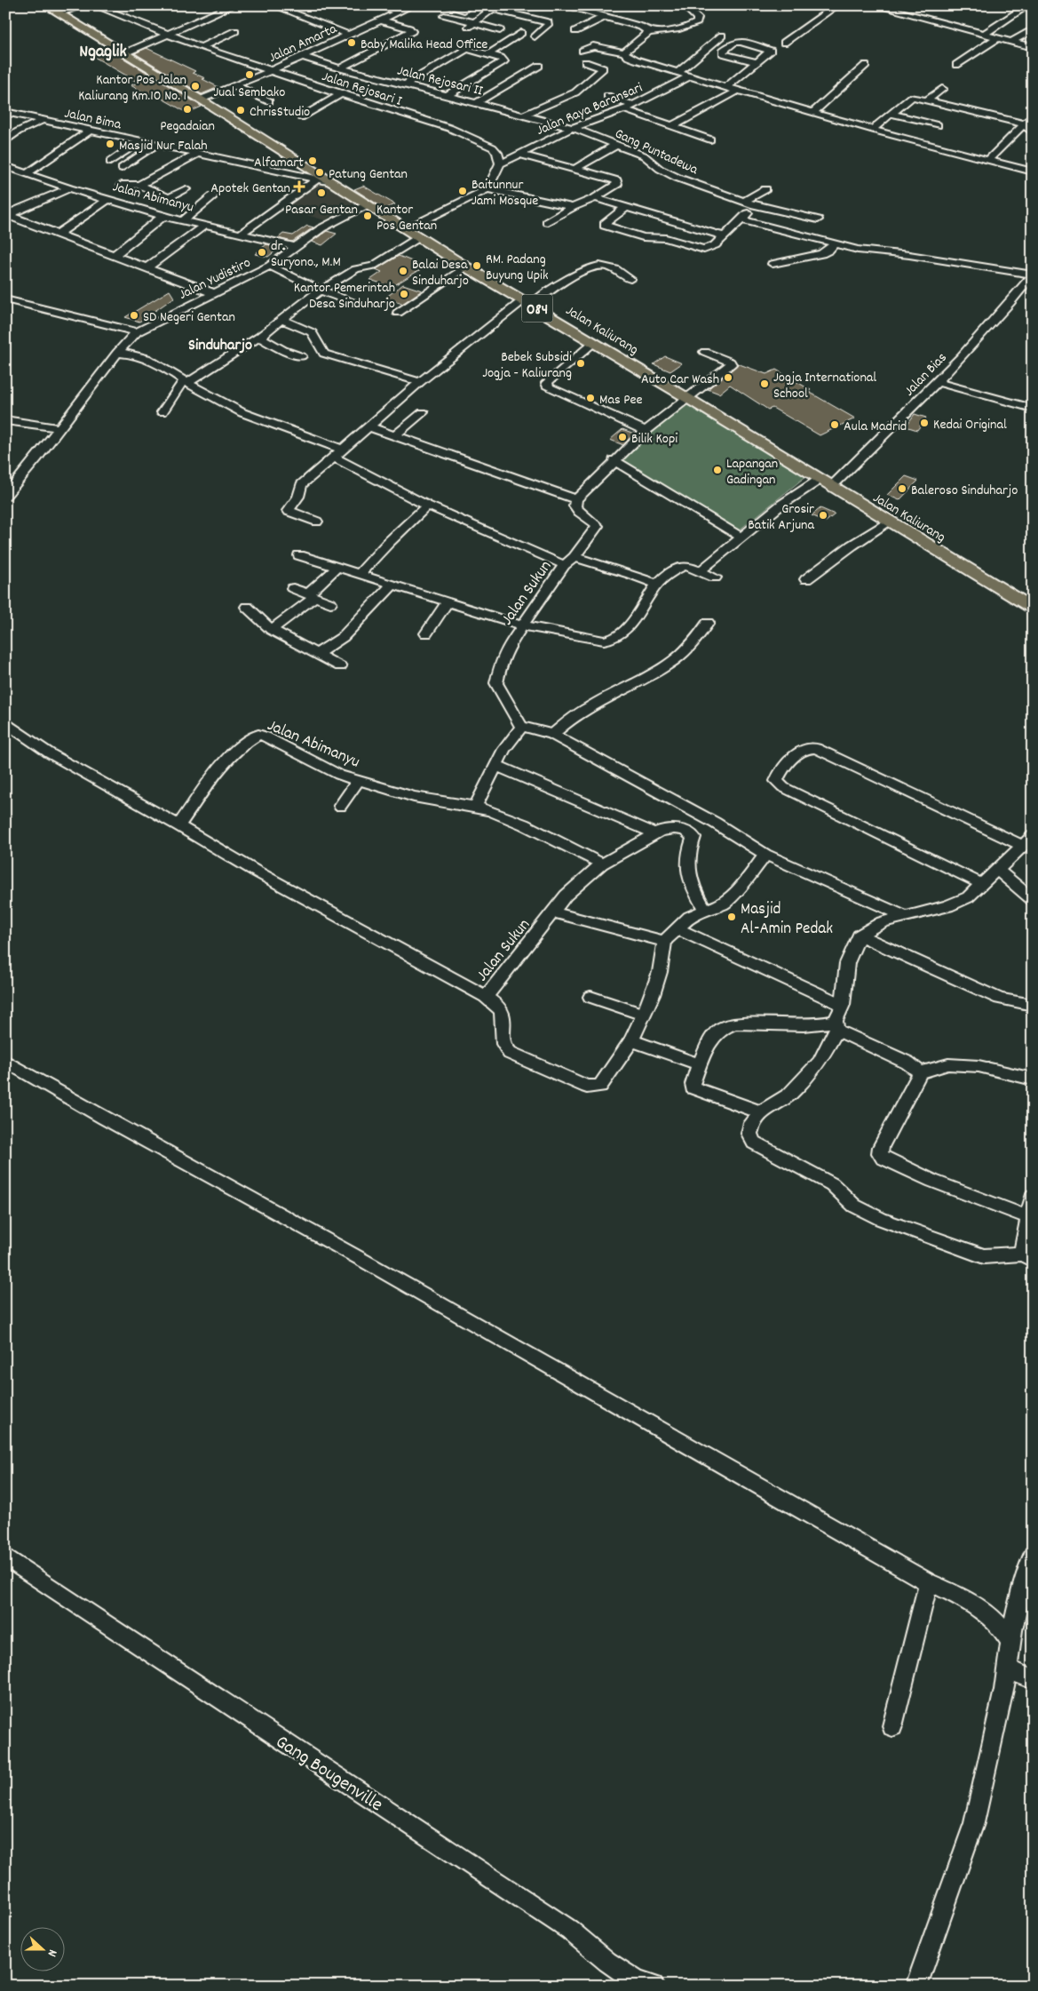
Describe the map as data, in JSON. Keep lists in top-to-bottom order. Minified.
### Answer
{"streets":{"main road":["084","Jalan Kaliurang"],"street":["Jalan Amarta","Jalan Rejosari II","Jalan Rejosari I","Jalan Raya Baransari","Jalan Bima","Gang Puntadewa","Jalan Abimanyu","Jalan Yudistiro","Jalan Bias","Jalan Sukun","Gang Bougenville"]},"crossings":[["Jalan Amarta","Jalan Rejosari II"],["Jalan Amarta","Jalan Rejosari I"],["Jalan Amarta","Jalan Kaliurang"],["Jalan Rejosari II","Jalan Raya Baransari"],["Jalan Rejosari II","Gang Puntadewa"],["Jalan Rejosari I","Jalan Raya Baransari"],["Jalan Raya Baransari","Gang Puntadewa"],["Jalan Bima","Jalan Kaliurang"],["Jalan Abimanyu","Jalan Yudistiro"],["Jalan Yudistiro","Jalan Kaliurang"],["Jalan Kaliurang","Jalan Bias"]],"districts":["Ngaglik","Sinduharjo"],"places":{"other":["Baby Malika Head Office","Jual Sembako","Kantor Pos Jalan Kaliurang Km.10 No. 1","Pegadaian","ChrisStudio","Masjid Nur Falah","Alfamart","Patung Gentan","Baitunnur Jami Mosque","Pasar Gentan","Kantor Pos Gentan","dr. Suryono., M.M","RM. Padang Buyung Upik","Balai Desa Sinduharjo","Kantor Pemerintah Desa Sinduharjo","SD Negeri Gentan","Bebek Subsidi Jogja - Kaliurang","Auto Car Wash","Jogja International School","Mas Pee","Kedai Original","Aula Madrid","Bilik Kopi","Lapangan Gadingan","Baleroso Sinduharjo","Grosir Batik Arjuna","Masjid Al-Amin Pedak"],"health":["Apotek Gentan"]},"north":"right"}
